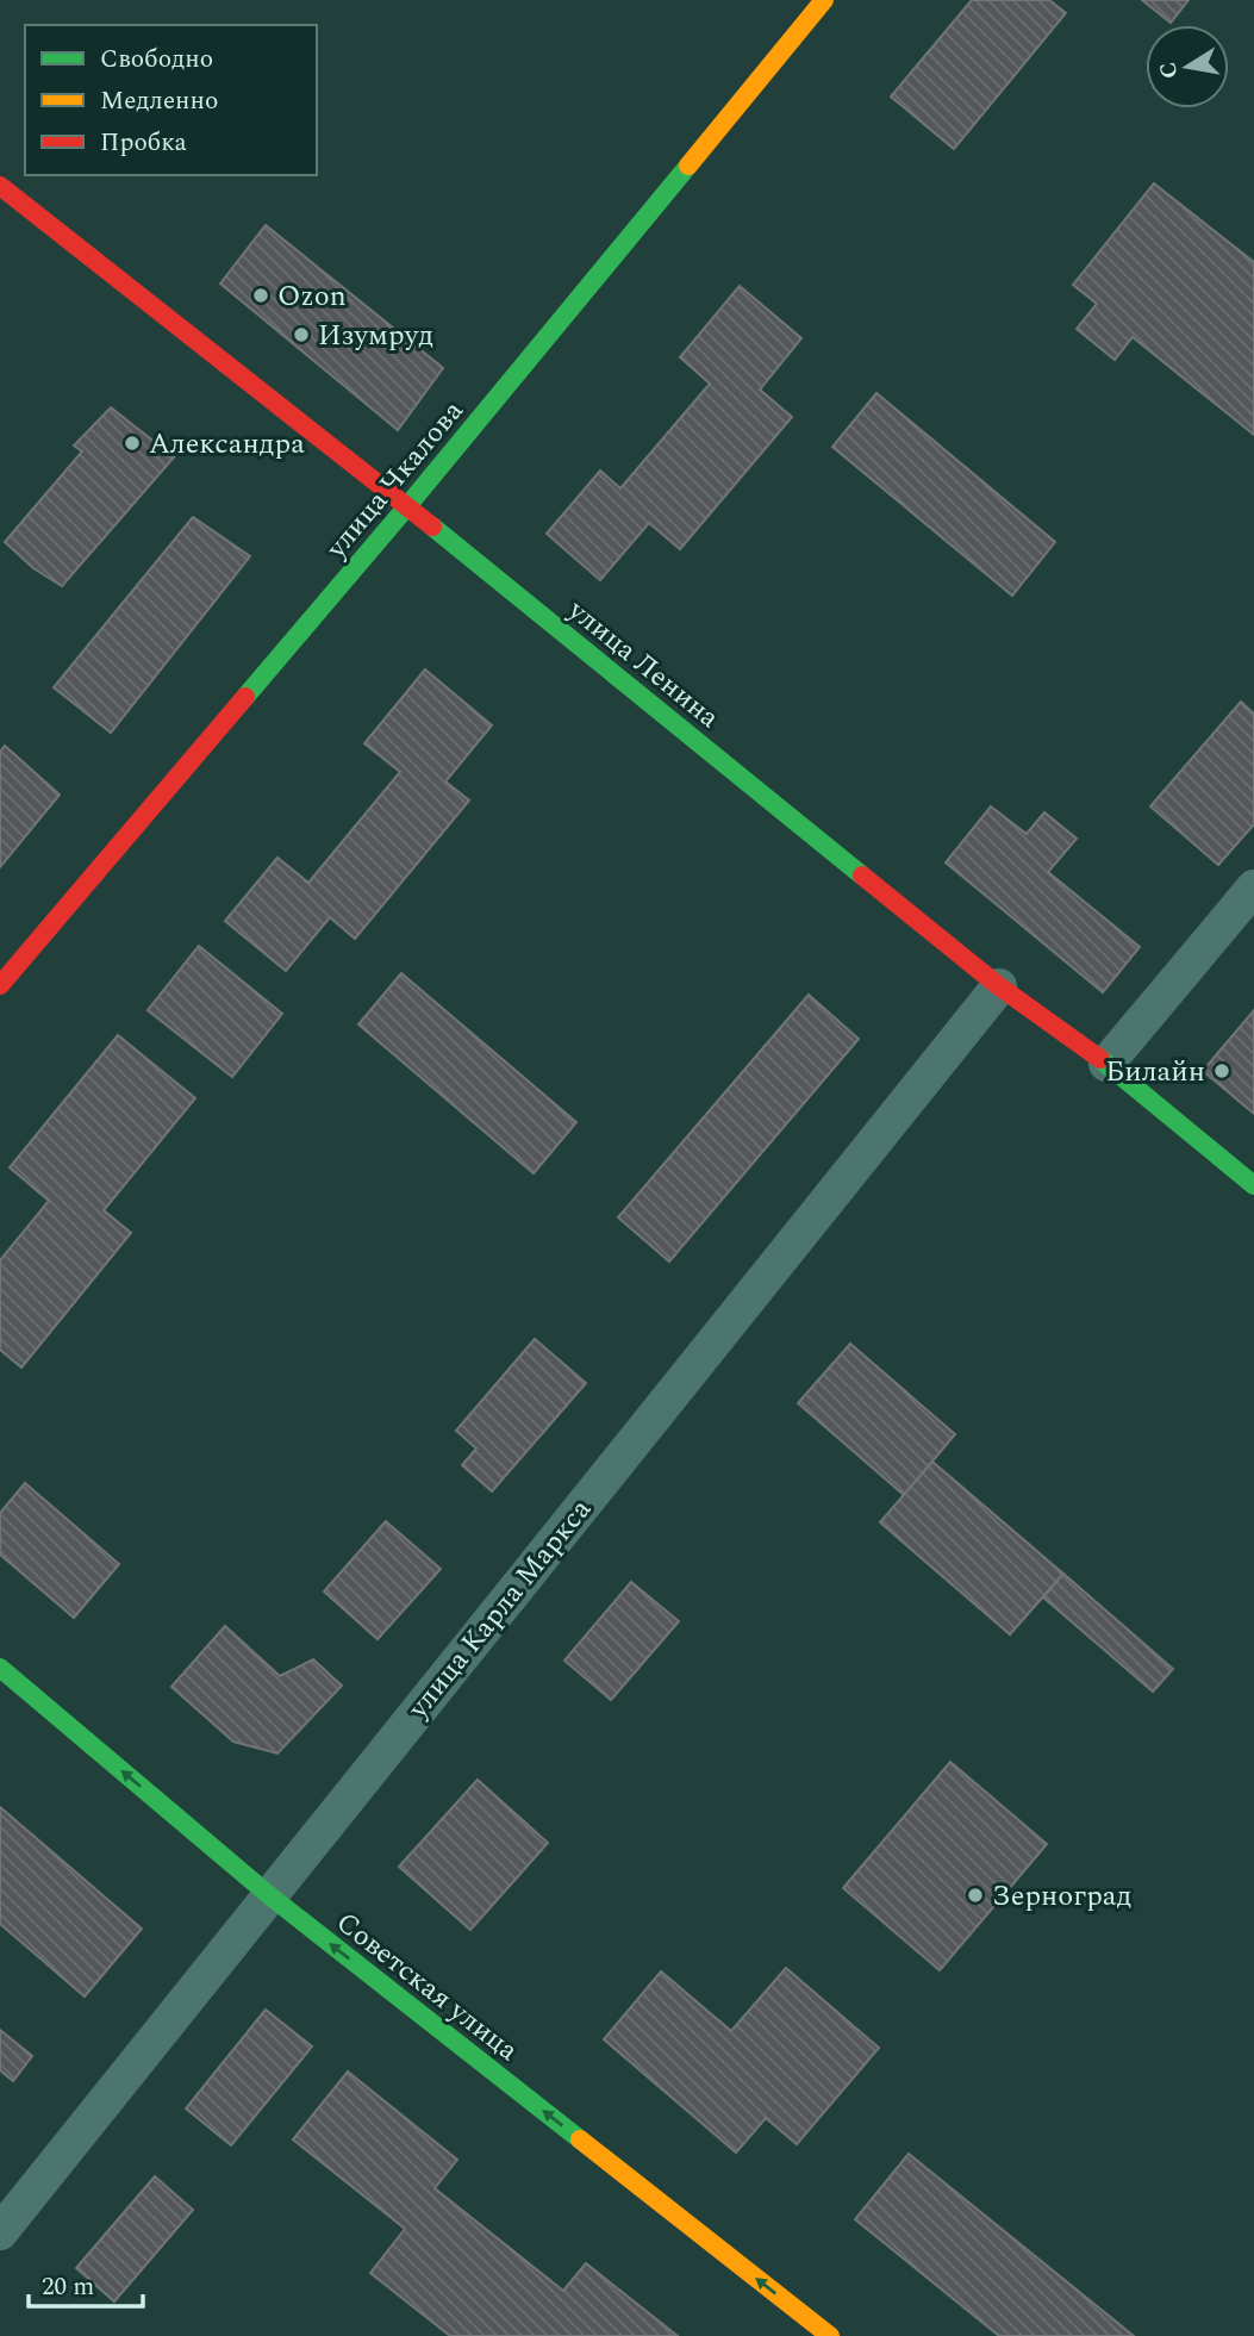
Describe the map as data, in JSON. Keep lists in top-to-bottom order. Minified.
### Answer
{"streets":{"street":["улица Чкалова","улица Ленина","улица Карла Маркса","Советская улица"]},"crossings":[["улица Чкалова","улица Ленина"],["улица Ленина","улица Карла Маркса"],["улица Карла Маркса","Советская улица"]],"one_way":["Советская улица"],"places":["Ozon","Изумруд","Александра","Билайн","Зерноград"],"legend":["Свободно","Медленно","Пробка"],"scale_bar":"20 m","north":"left"}
